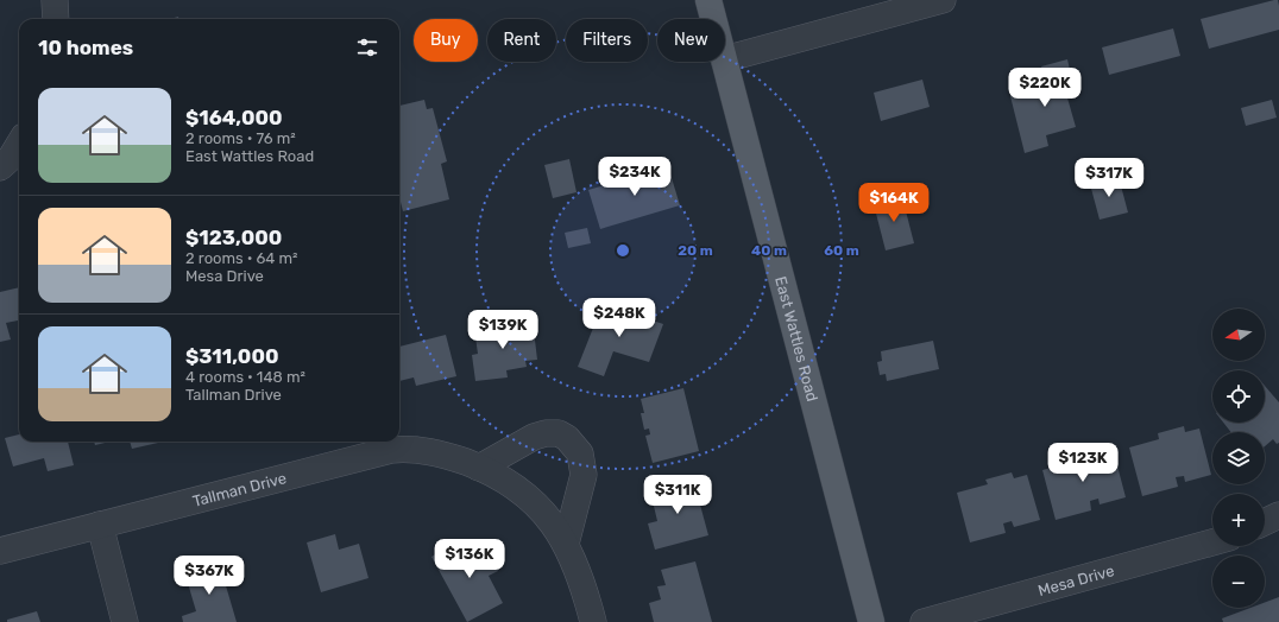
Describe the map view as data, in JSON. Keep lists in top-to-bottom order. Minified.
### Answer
{"streets":{"main road":["East Wattles Road"],"street":["Tallman Drive","Mesa Drive"]},"north":"left","page":{"chip":["Buy","Rent","Filters","New"],"heading":"10 homes","price":["$220K","$234K","$317K","$164K","$248K","$139K","$123K","$311K","$136K","$367K"],"list":[{"name":"$164,000","note":"2 rooms · 76 m² · East Wattles Road"},{"name":"$123,000","note":"2 rooms · 64 m² · Mesa Drive"},{"name":"$311,000","note":"4 rooms · 148 m² · Tallman Drive"}],"map_buttons":["+","−"]},"rings":["20 m","40 m","60 m"]}
